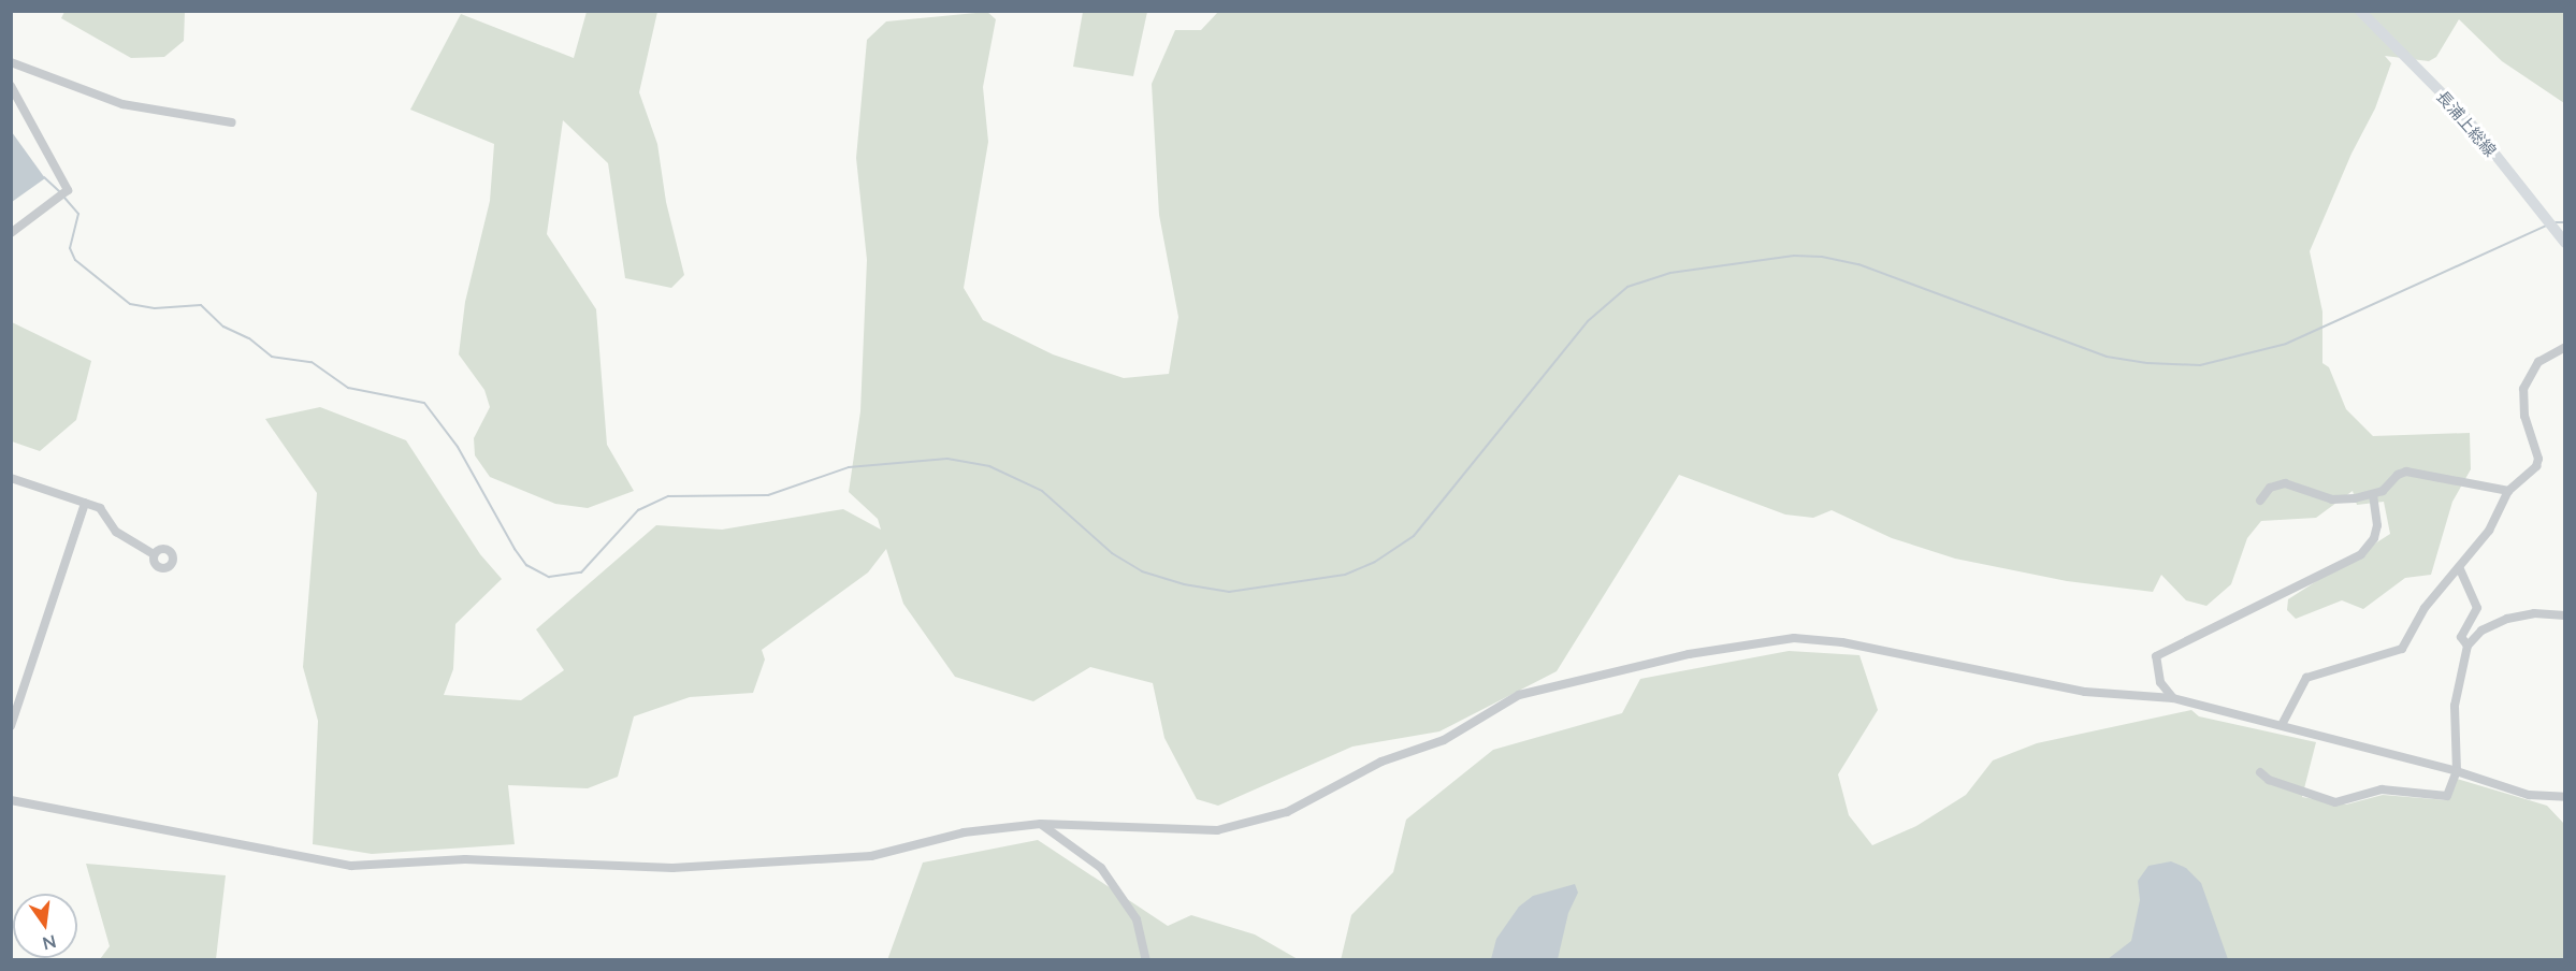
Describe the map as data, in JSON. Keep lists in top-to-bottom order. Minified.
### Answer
{"streets":{"main road":["長浦上総線"]},"north":"bottom"}
